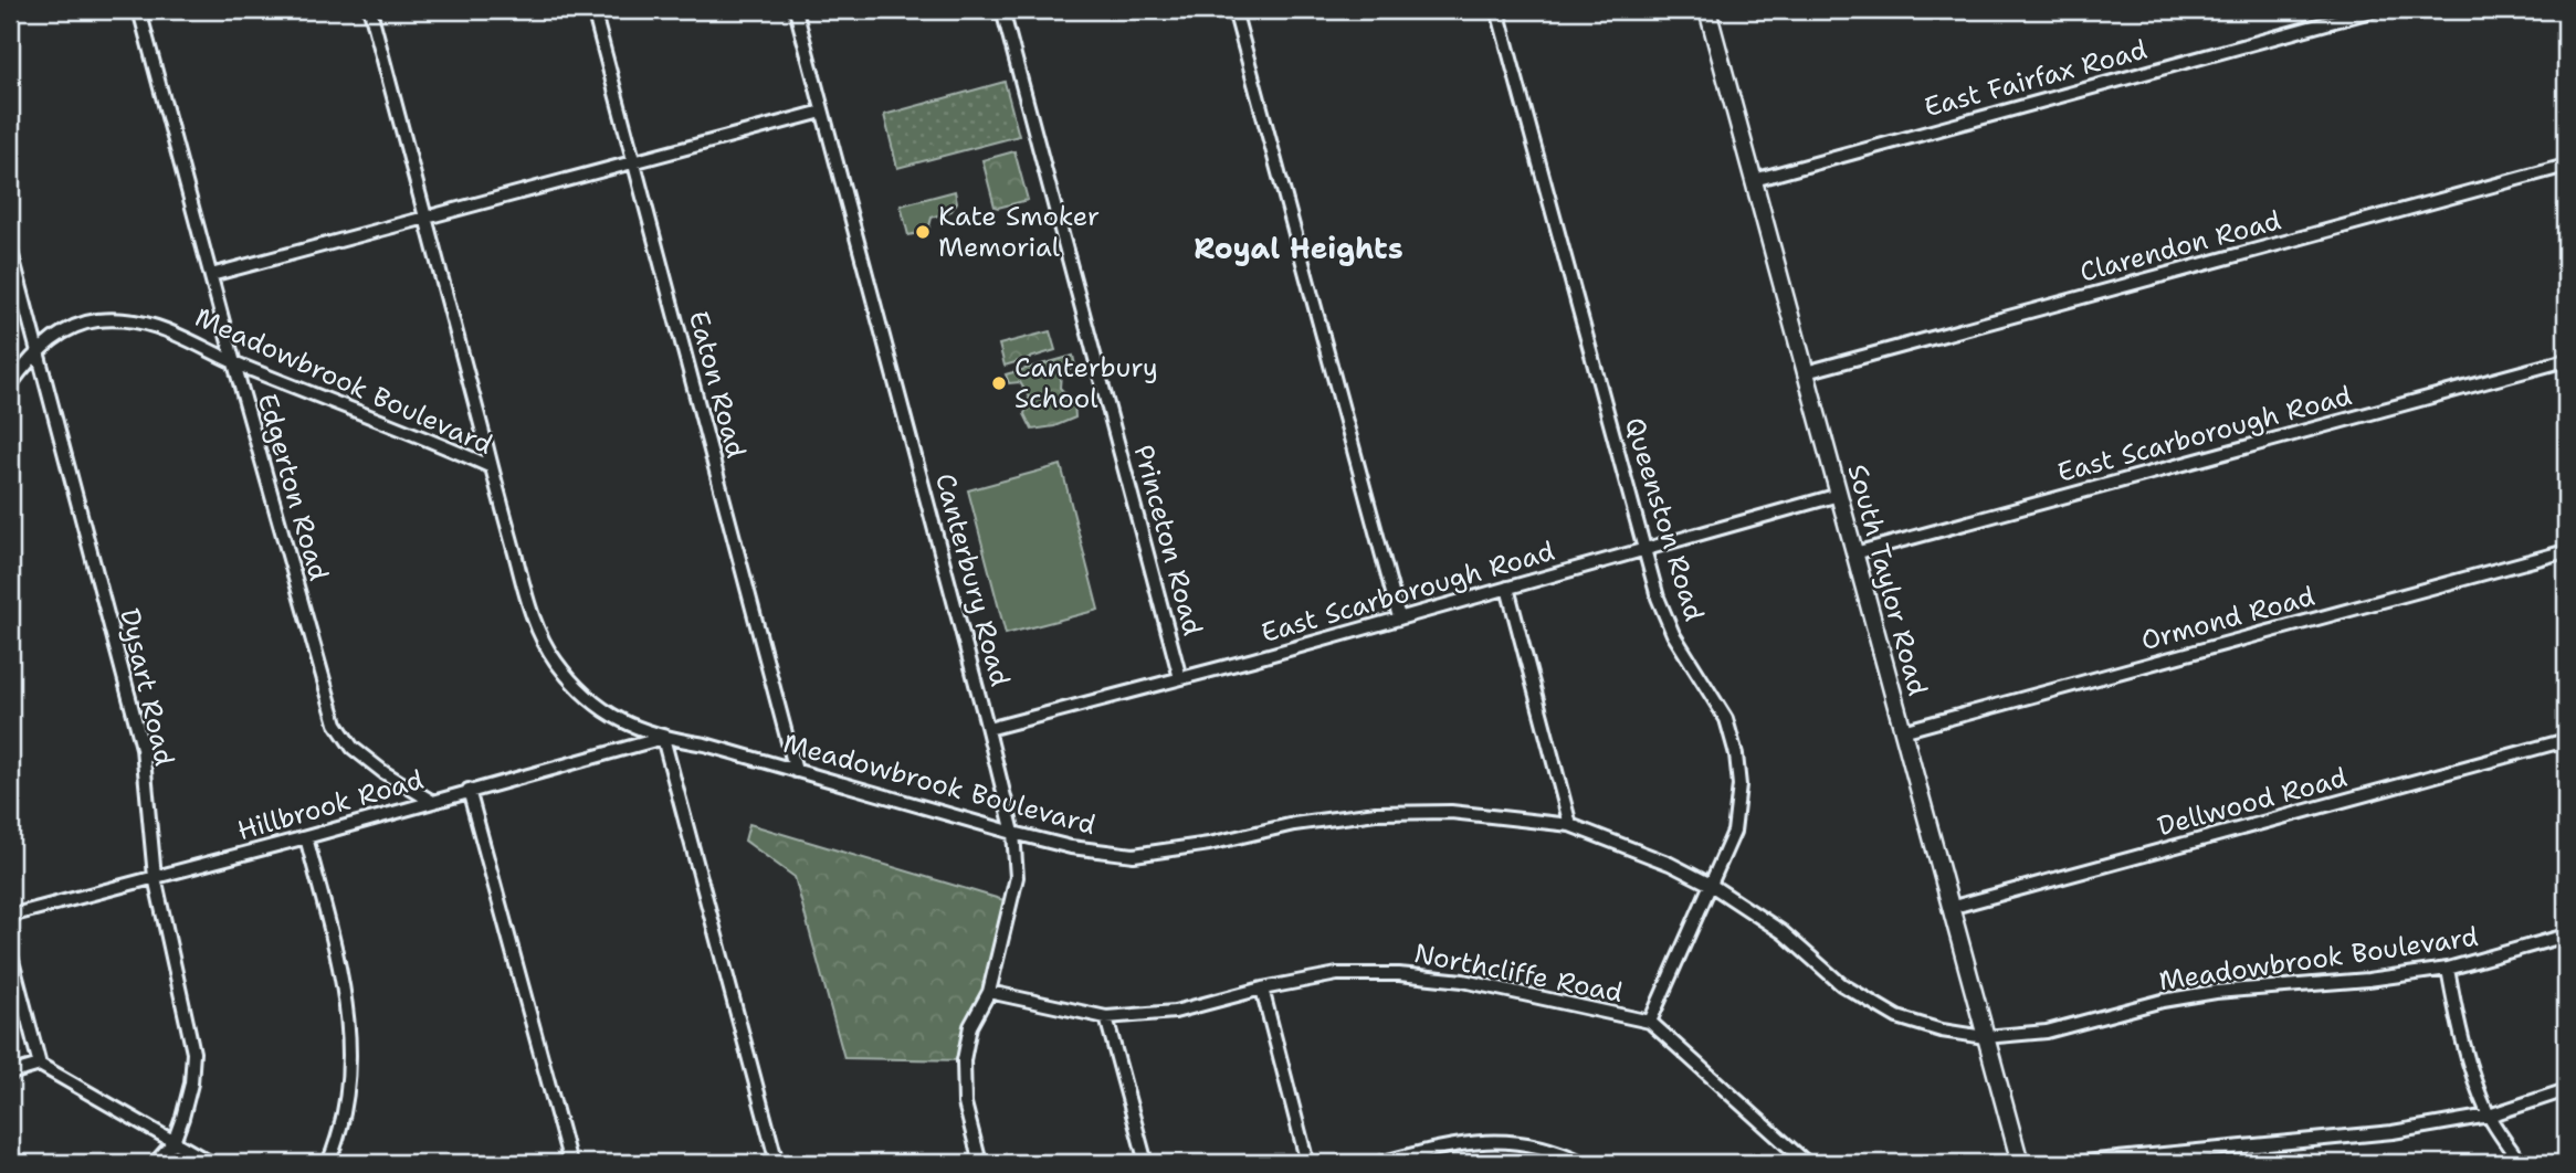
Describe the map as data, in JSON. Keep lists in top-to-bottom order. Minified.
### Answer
{"streets":{"main road":["South Taylor Road"],"street":["East Fairfax Road","Clarendon Road","Meadowbrook Boulevard","Eaton Road","East Scarborough Road","Edgerton Road","Queenston Road","Princeton Road","Canterbury Road","Ormond Road","Dysart Road","Dellwood Road","Hillbrook Road","Northcliffe Road"]},"crossings":[["East Fairfax Road","South Taylor Road"],["Clarendon Road","South Taylor Road"],["Meadowbrook Boulevard","Eaton Road"],["Meadowbrook Boulevard","Edgerton Road"],["Meadowbrook Boulevard","Queenston Road"],["Meadowbrook Boulevard","Canterbury Road"],["Meadowbrook Boulevard","South Taylor Road"],["Meadowbrook Boulevard","Dysart Road"],["Meadowbrook Boulevard","Hillbrook Road"],["East Scarborough Road","Queenston Road"],["East Scarborough Road","Princeton Road"],["East Scarborough Road","Canterbury Road"],["East Scarborough Road","South Taylor Road"],["Edgerton Road","Hillbrook Road"],["Queenston Road","Northcliffe Road"],["Canterbury Road","Northcliffe Road"],["South Taylor Road","Ormond Road"],["South Taylor Road","Dellwood Road"],["Dysart Road","Hillbrook Road"]],"districts":["Royal Heights"],"places":["Kate Smoker Memorial","Canterbury School"]}
